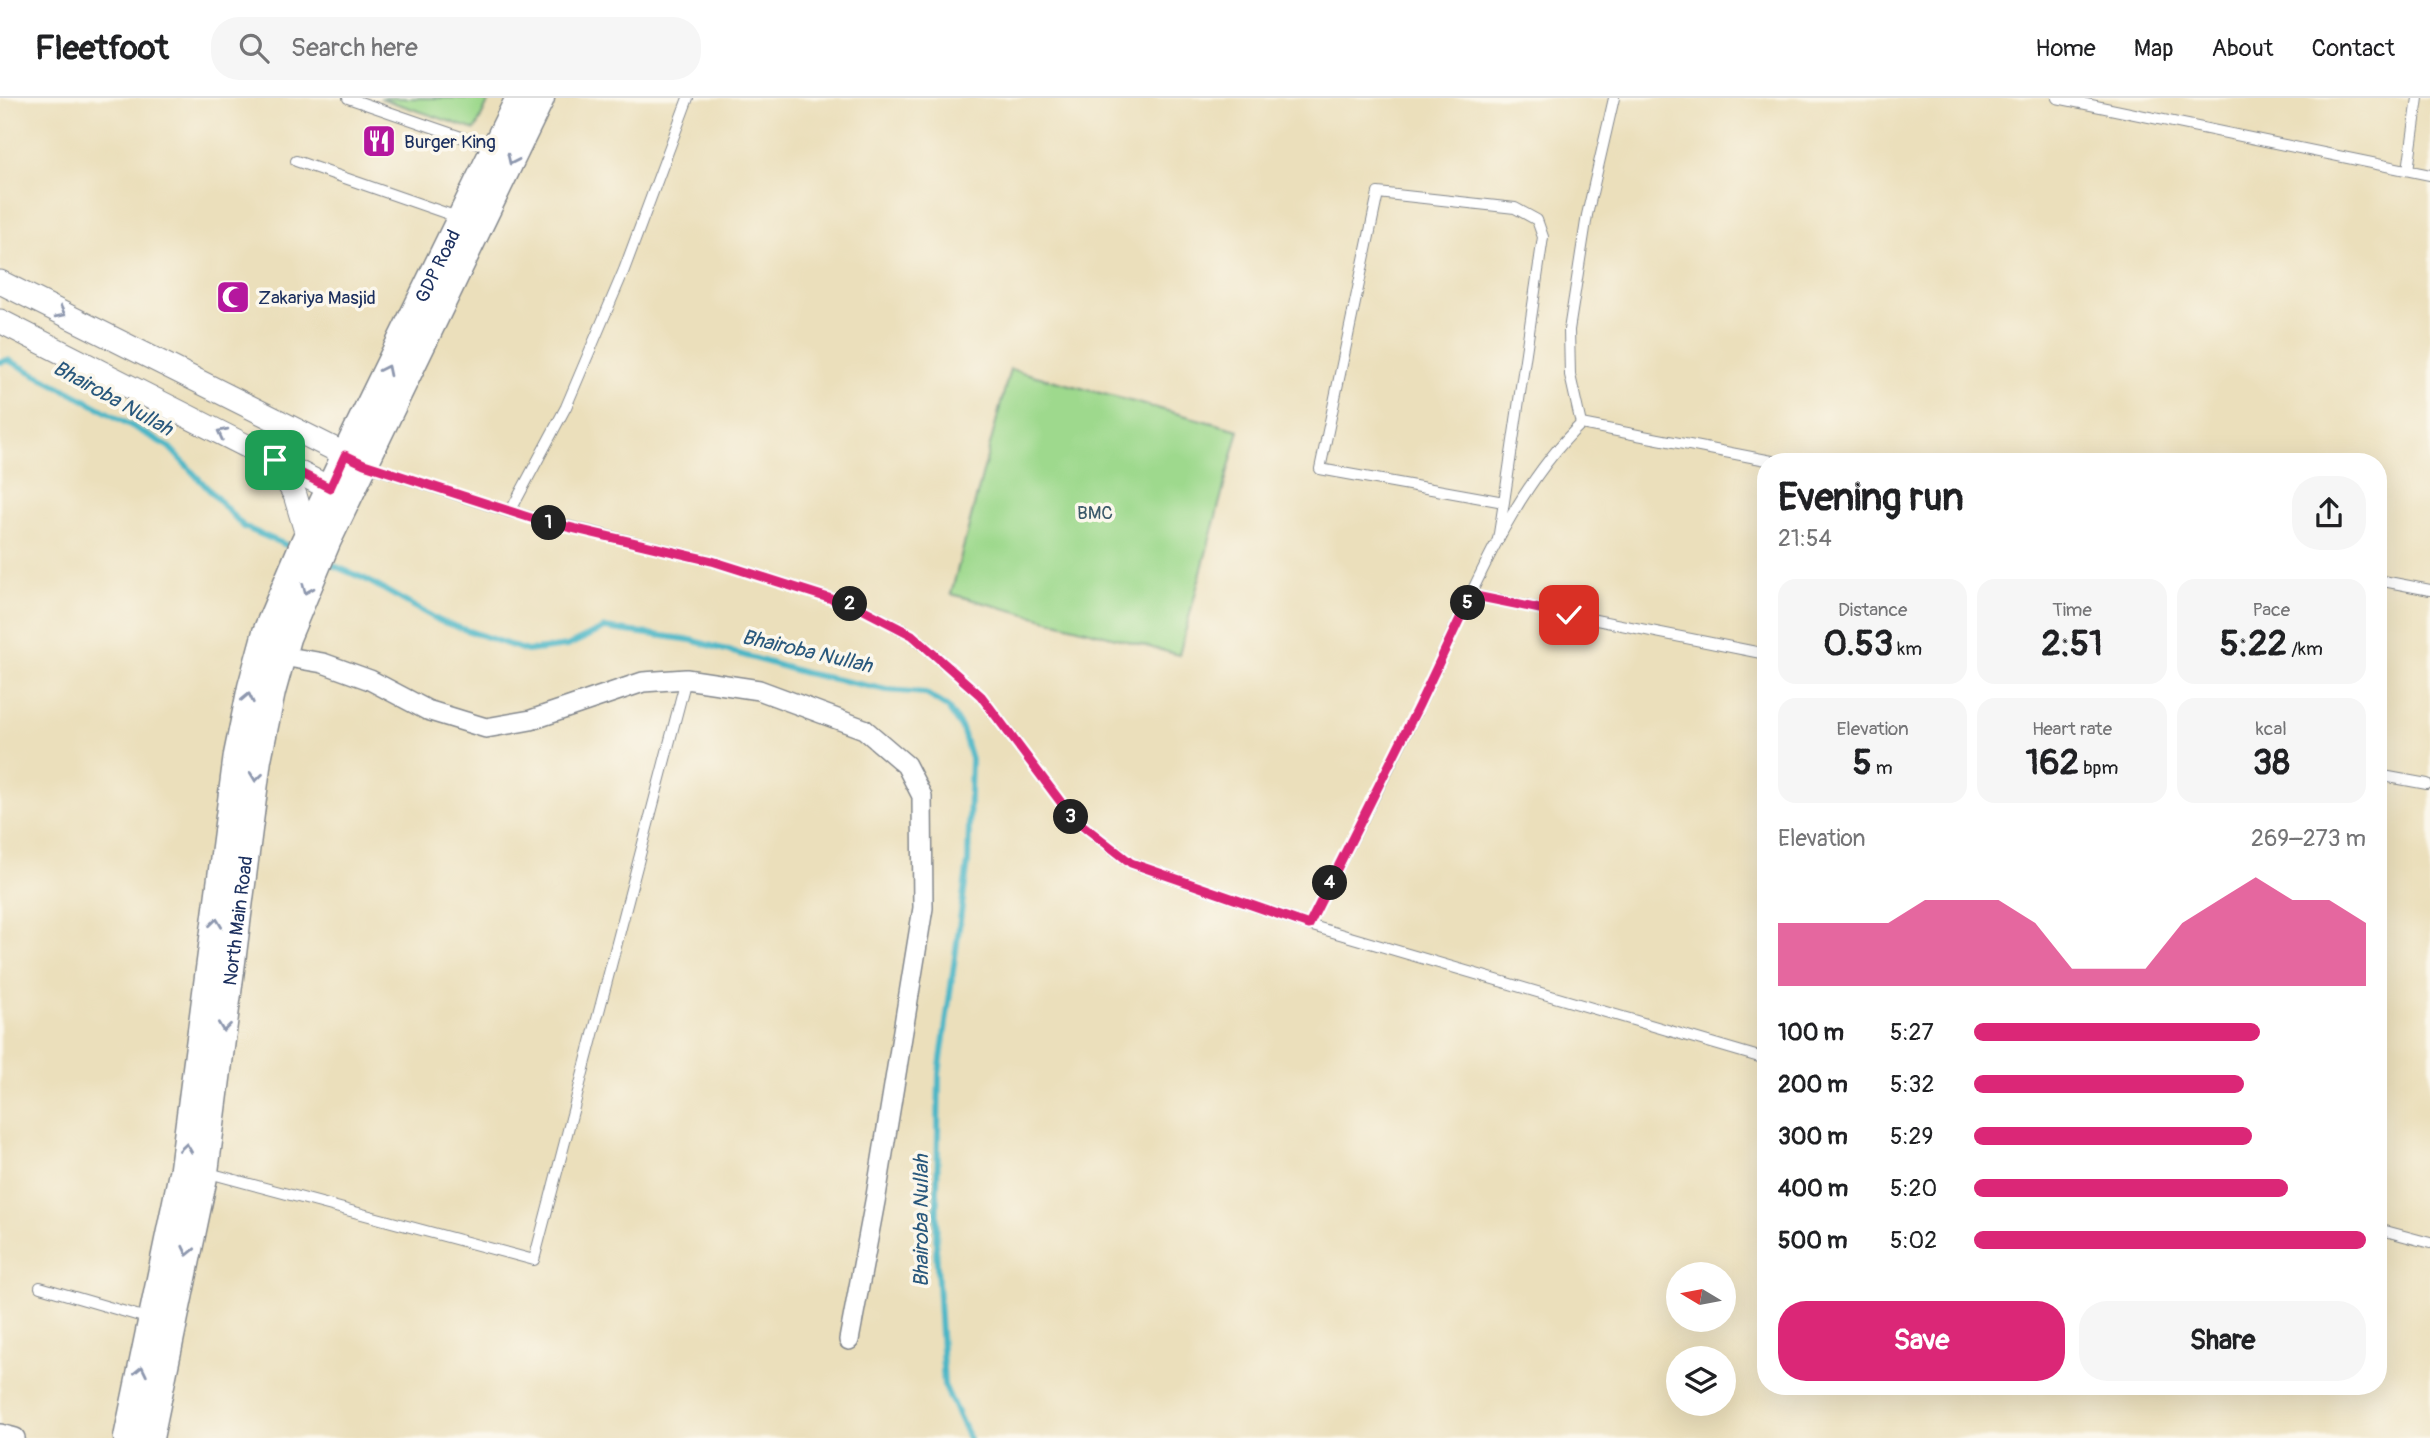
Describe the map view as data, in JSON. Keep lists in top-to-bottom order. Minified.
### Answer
{"streets":{"main road":["GDP Road","North Main Road"]},"crossings":[["GDP Road","North Main Road"]],"one_way":["GDP Road"],"water":["Bhairoba Nullah"],"parks":["BMC"],"places":{"restaurant":["Burger King"],"mosque":["Zakariya Masjid"]},"north":"left","page":{"header":"Fleetfoot","search":"Search here","nav":["Home","Map","About","Contact"],"heading":["Evening run","21:54"],"pins":["1","5","2","3","4"],"stats":[["Distance","0.53 km"],["Time","2:51"],["Pace","5:22 /km"],["Elevation","5 m"],["Heart rate","162 bpm"],["kcal","38"]],"chart":["Elevation","269–273 m"],"list":[{"name":"100 m","note":"5:27"},{"name":"200 m","note":"5:32"},{"name":"300 m","note":"5:29"},{"name":"400 m","note":"5:20"},{"name":"500 m","note":"5:02"}],"buttons":["Save","Share"]}}
